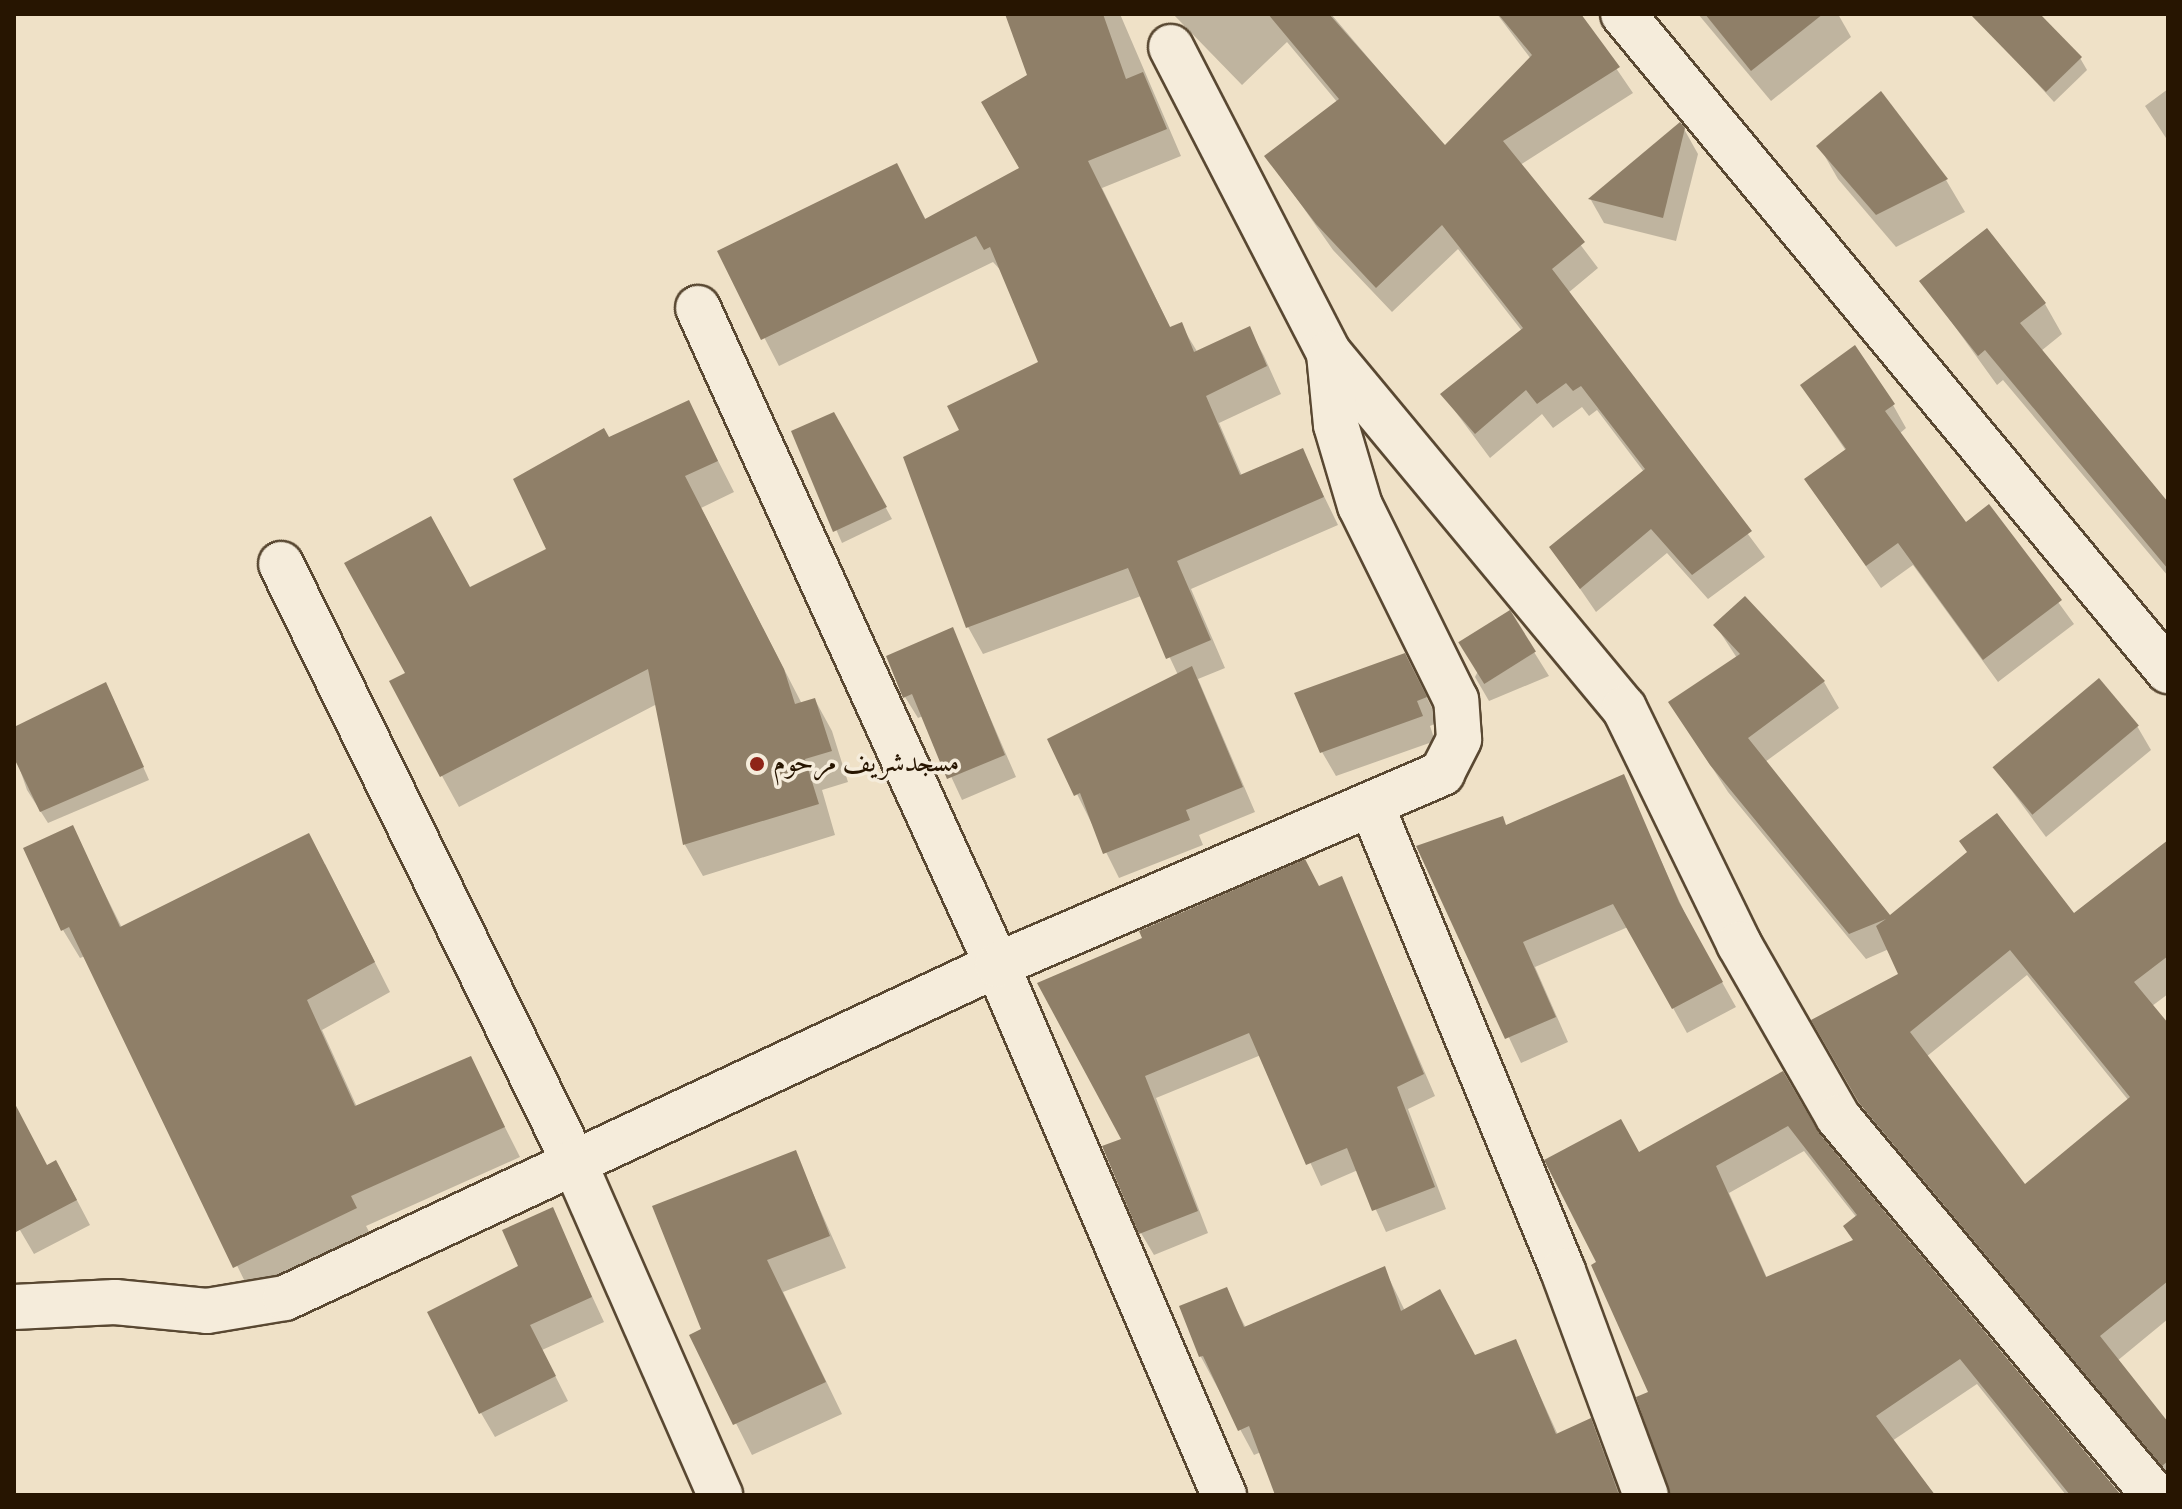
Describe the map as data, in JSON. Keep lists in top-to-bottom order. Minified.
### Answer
{"places":["مسجدشریف مرحوم"]}
